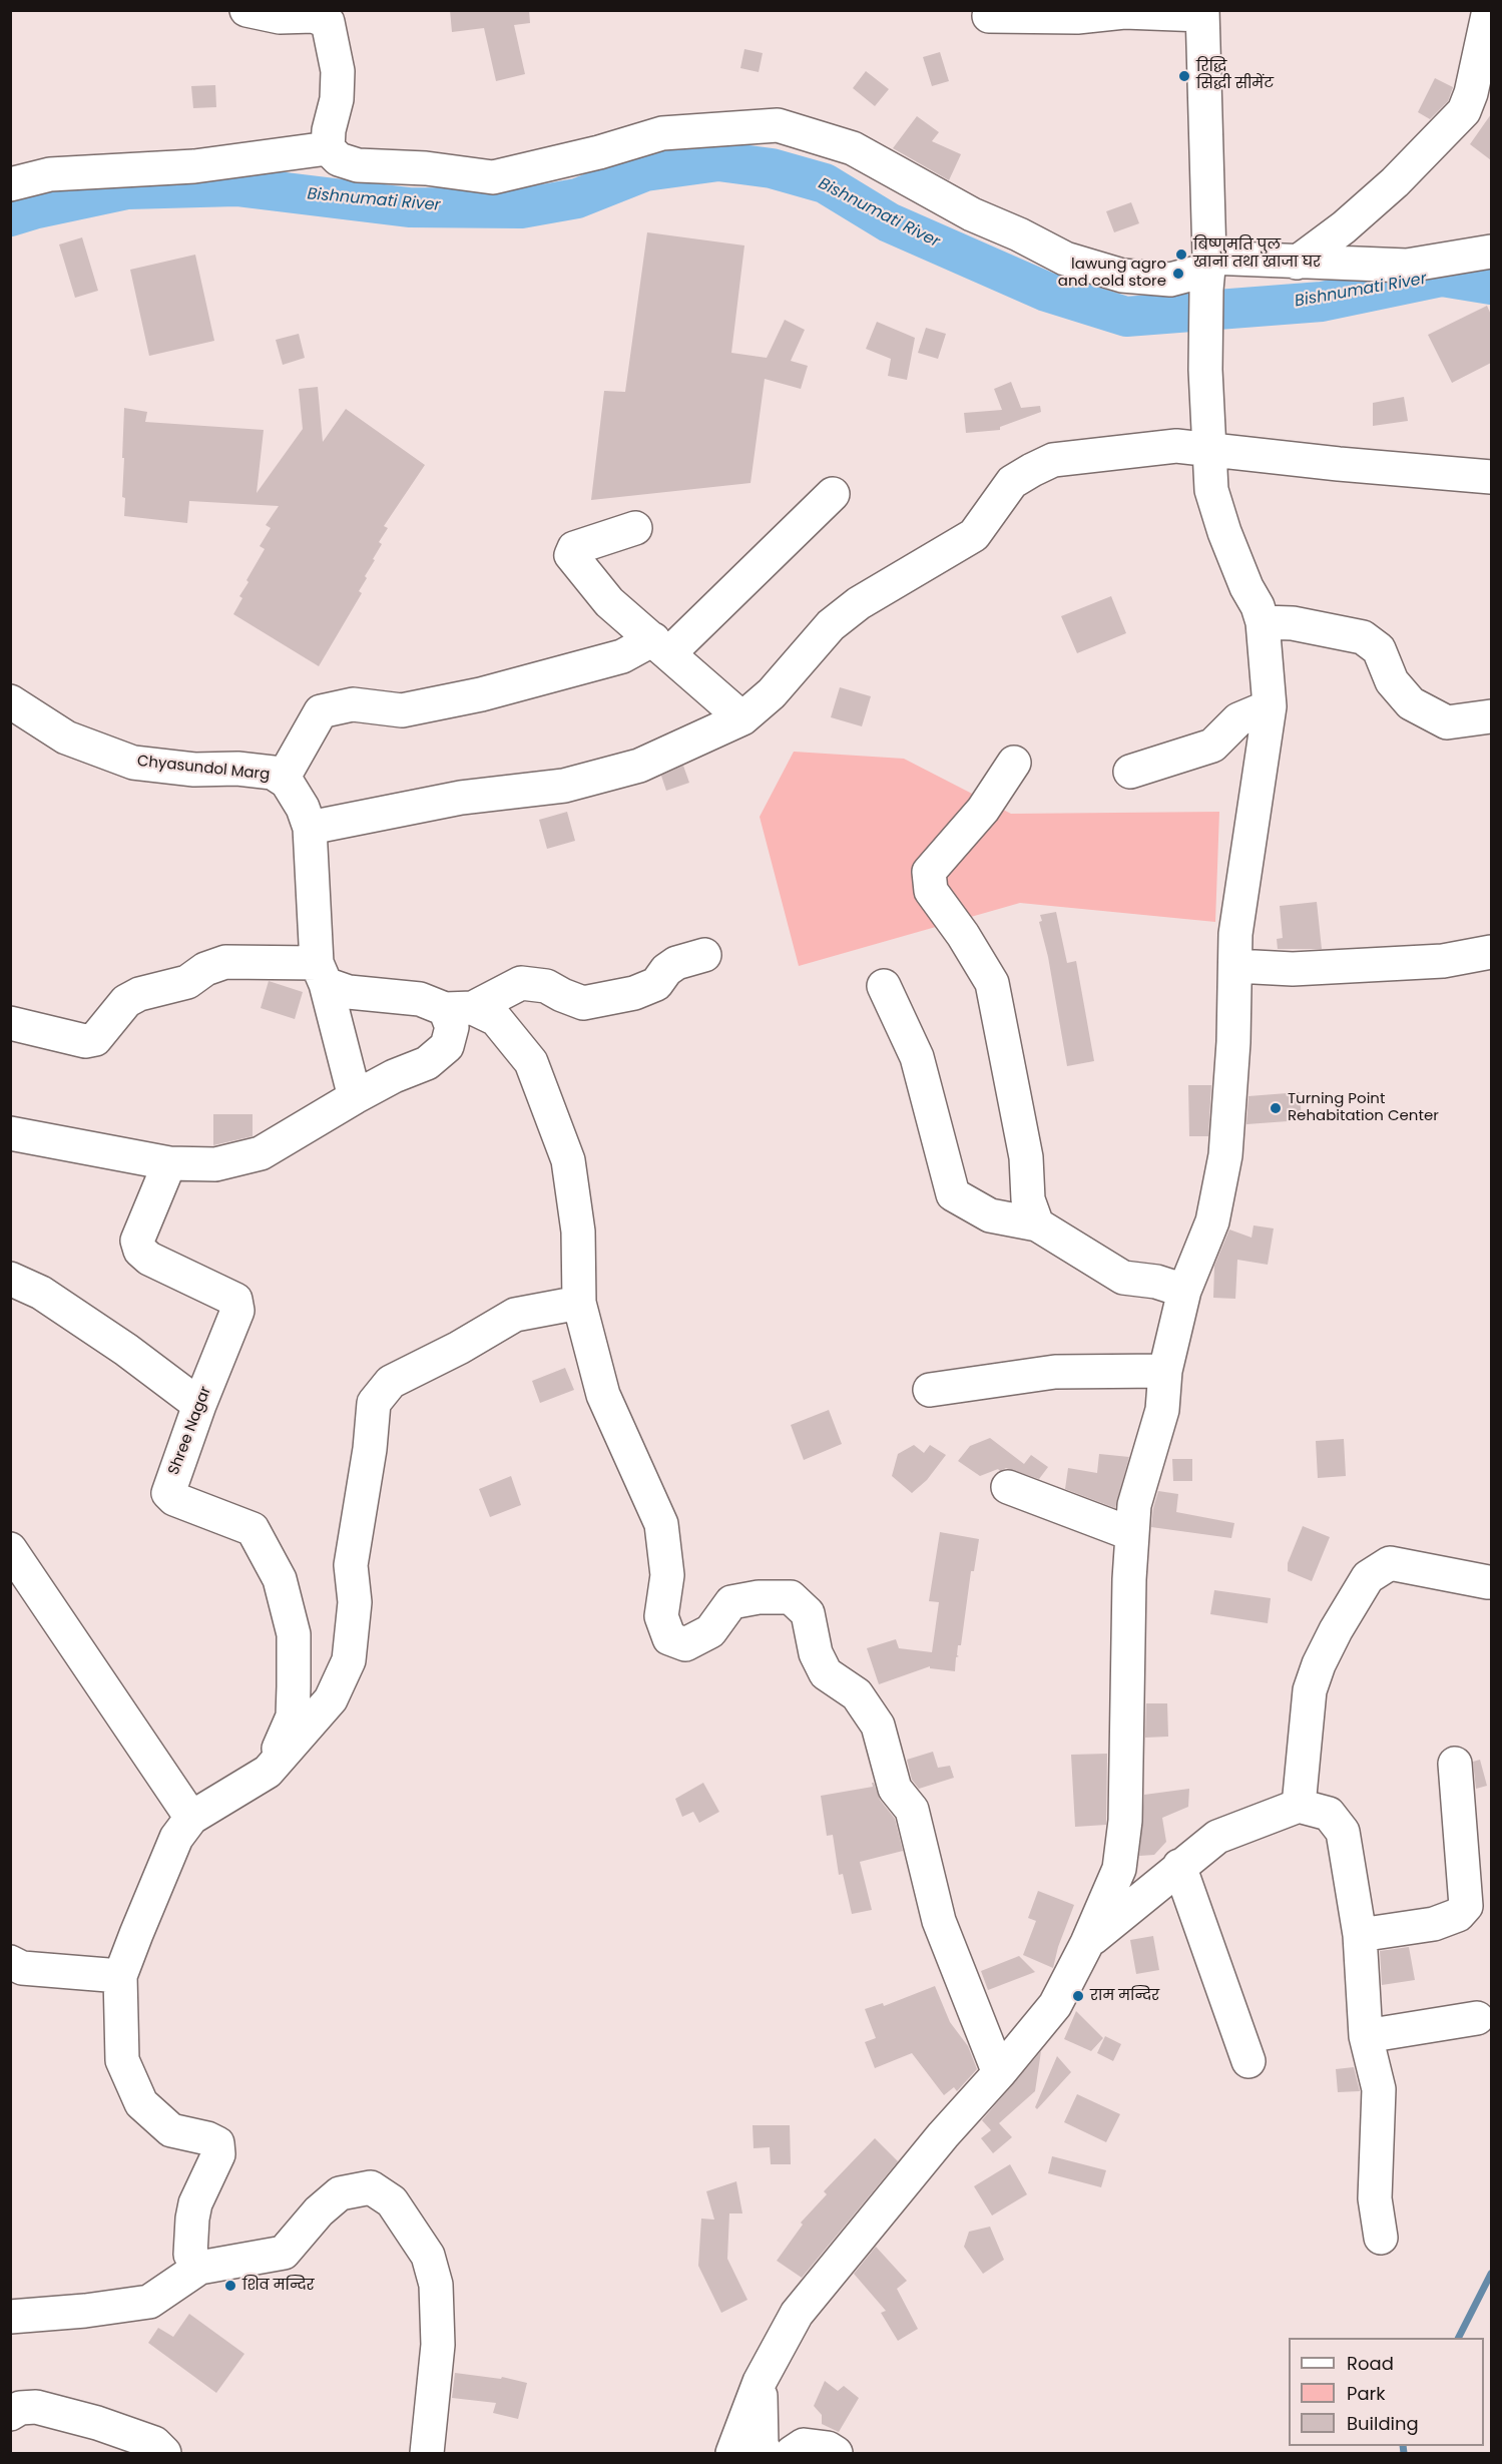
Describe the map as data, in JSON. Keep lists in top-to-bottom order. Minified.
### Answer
{"streets":{"street":["Chyasundol Marg","Shree Nagar"]},"water":["Bishnumati River"],"places":["रिद्धि सिद्धी सीमेंट","बिष्णुमति पुल खाना तथा खाजा घर","lawung agro and cold store","Turning Point Rehabitation Center","राम मन्दिर","शिव मन्दिर"],"legend":["Road","Park","Building"]}
